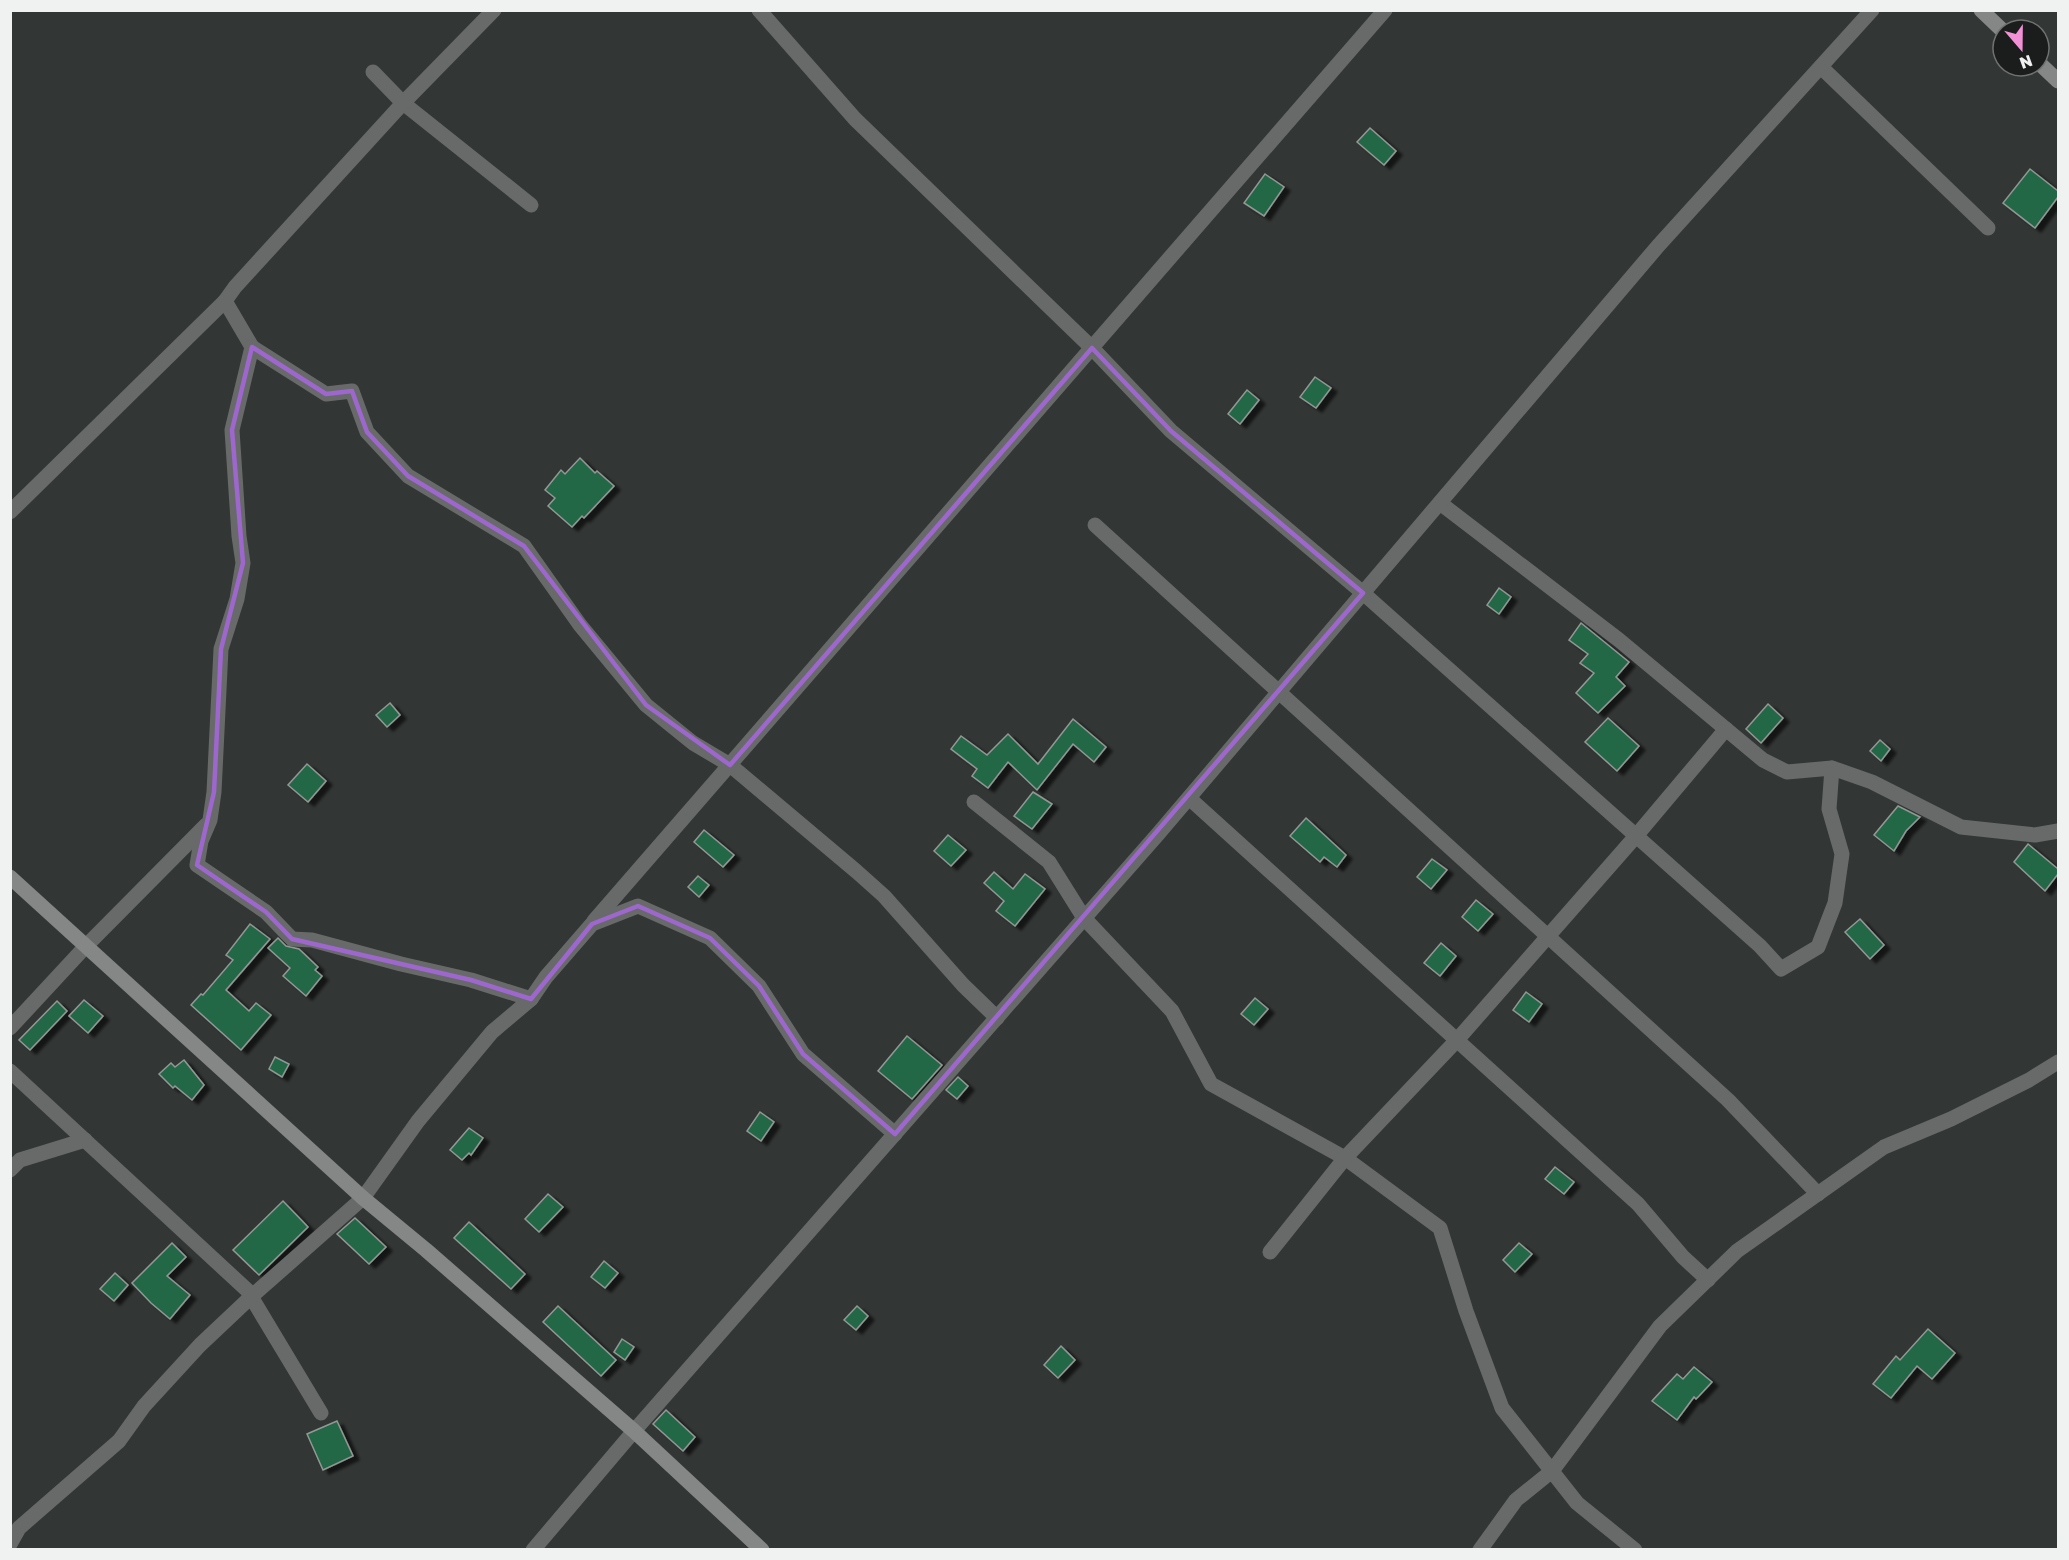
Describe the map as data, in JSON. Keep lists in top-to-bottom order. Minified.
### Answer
{"north":"bottom"}
